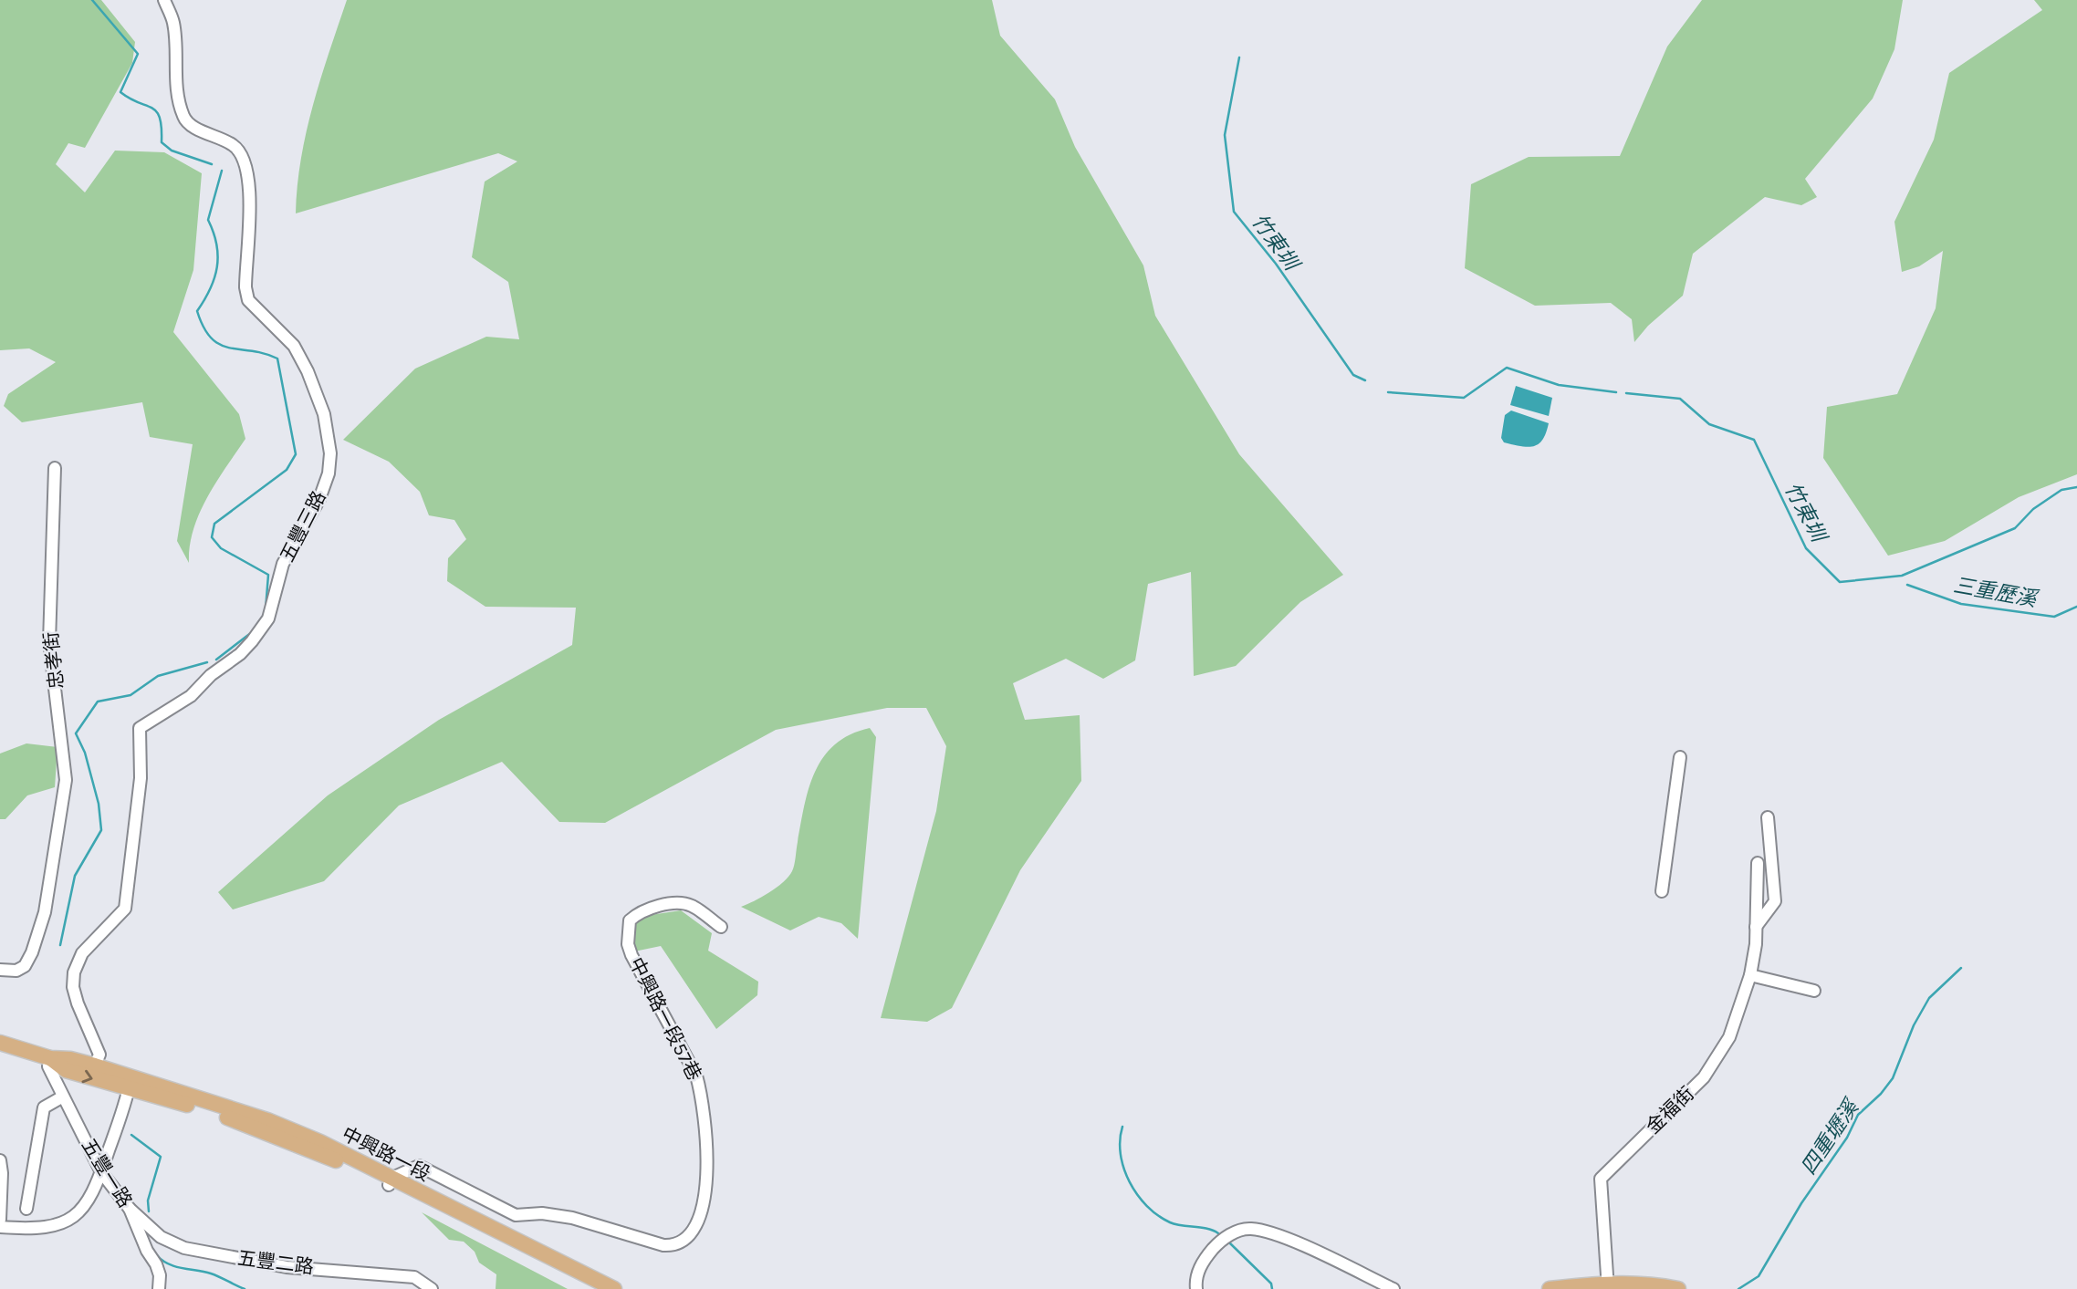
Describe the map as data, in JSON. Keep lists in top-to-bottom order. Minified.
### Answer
{"streets":{"main road":["中興路一段"],"street":["五豐三路","忠孝街","中興路一段57巷","金福街","五豐一路","五豐二路"]},"crossings":[["中興路一段57巷","中興路一段"],["五豐一路","五豐二路"]],"water":["竹東圳","三重歷溪","四重壢溪"]}
